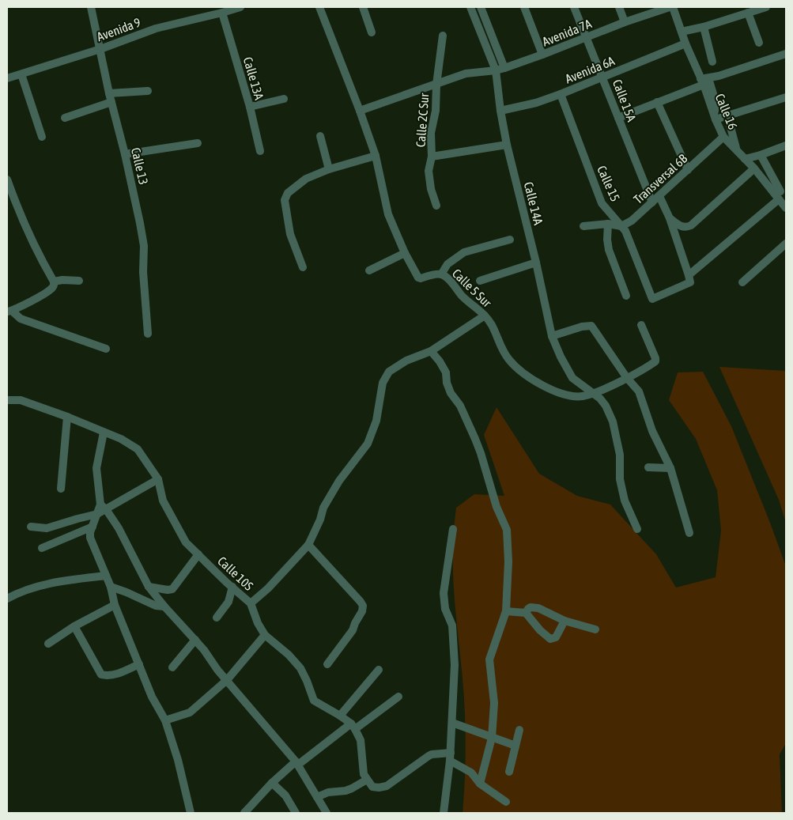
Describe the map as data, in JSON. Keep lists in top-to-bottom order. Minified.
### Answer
{"streets":{"street":["Avenida 9","Avenida 7A","Avenida 6A","Calle 13A","Calle 15A","Calle 16","Calle 2C Sur","Calle 13","Transversal 6B","Calle 15","Calle 14A","Calle 5 Sur","Calle 10S"]},"crossings":[["Avenida 9","Calle 13A"],["Avenida 9","Calle 13"],["Avenida 7A","Calle 15A"],["Avenida 7A","Calle 2C Sur"],["Avenida 7A","Calle 14A"],["Avenida 7A","Calle 5 Sur"],["Avenida 6A","Calle 15A"],["Avenida 6A","Calle 16"],["Avenida 6A","Calle 15"],["Avenida 6A","Calle 14A"],["Calle 15A","Transversal 6B"],["Calle 16","Transversal 6B"],["Transversal 6B","Calle 15"],["Calle 14A","Calle 5 Sur"]]}
